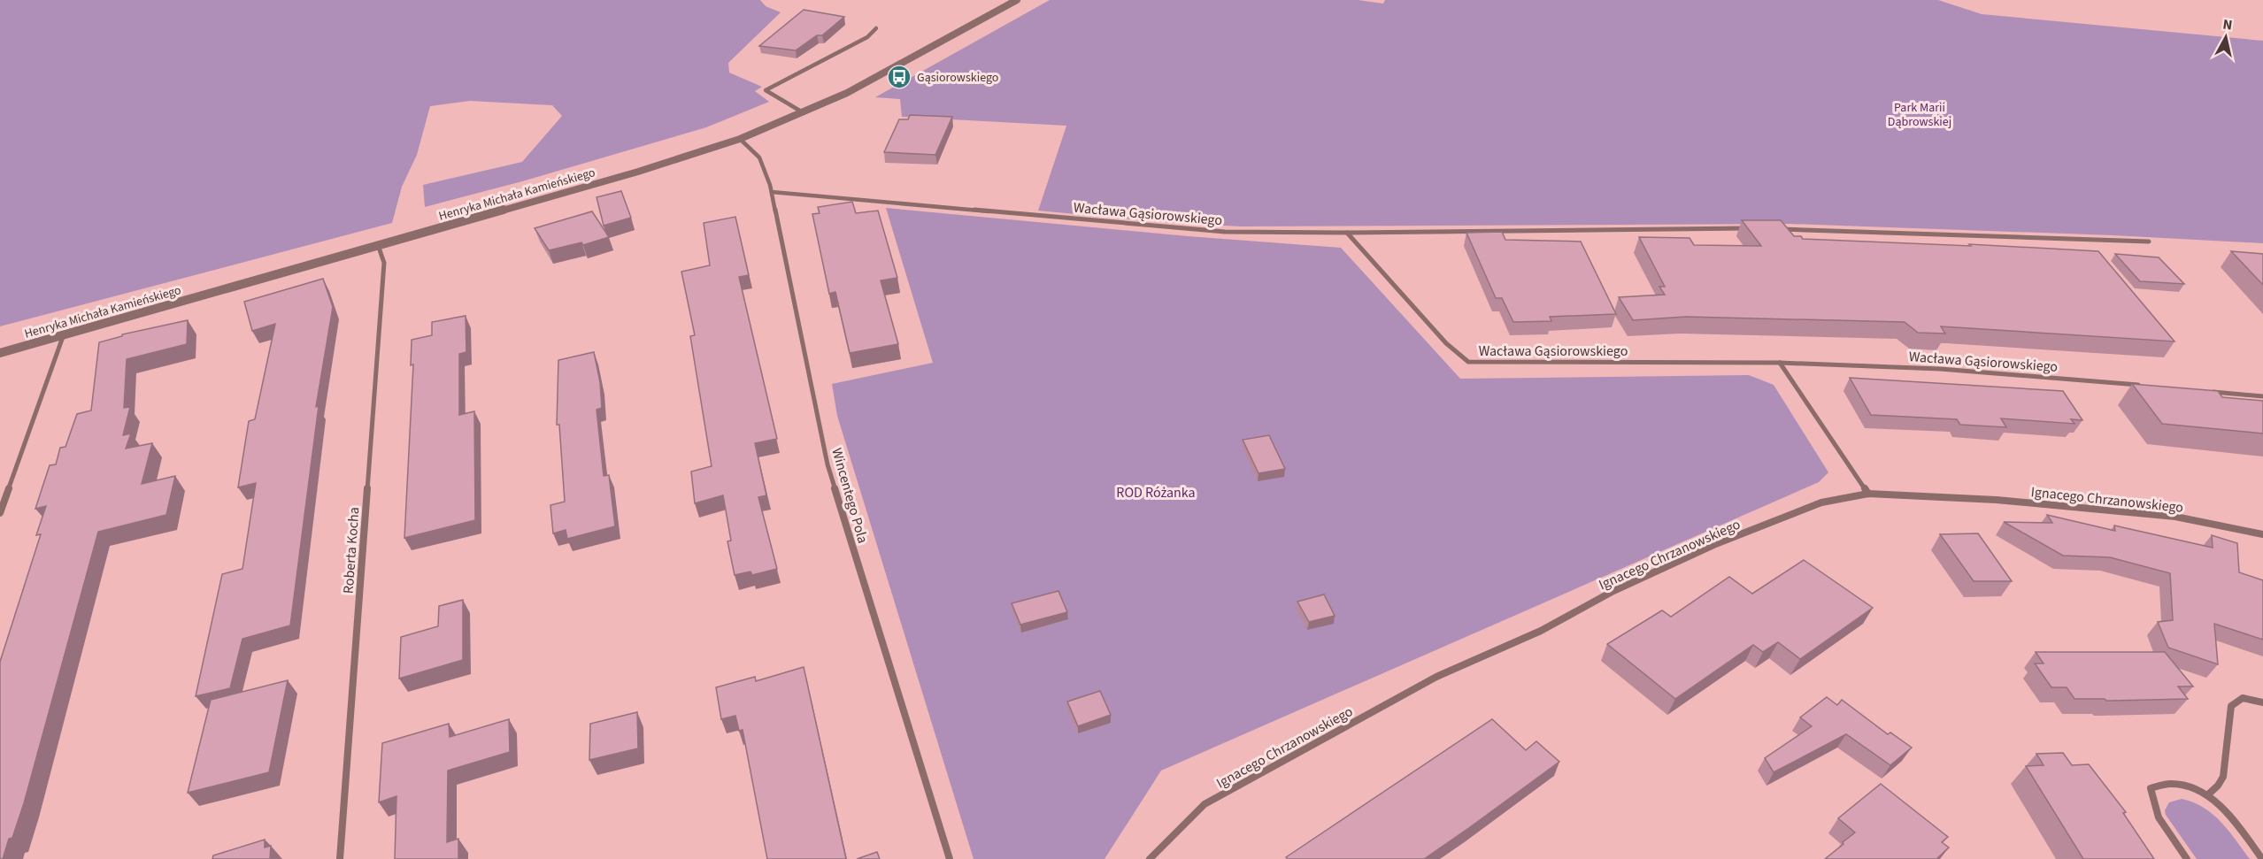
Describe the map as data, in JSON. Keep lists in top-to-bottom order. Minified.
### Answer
{"streets":{"street":["Henryka Michała Kamieńskiego","Wacława Gąsiorowskiego","Wincentego Pola","Ignacego Chrzanowskiego","Roberta Kocha"]},"crossings":[["Henryka Michała Kamieńskiego","Wincentego Pola"],["Henryka Michała Kamieńskiego","Roberta Kocha"],["Wacława Gąsiorowskiego","Wincentego Pola"]],"parks":["Park Marii Dąbrowskiej","ROD Różanka"],"places":{"bus stop":["Gąsiorowskiego"]},"north":"top"}
